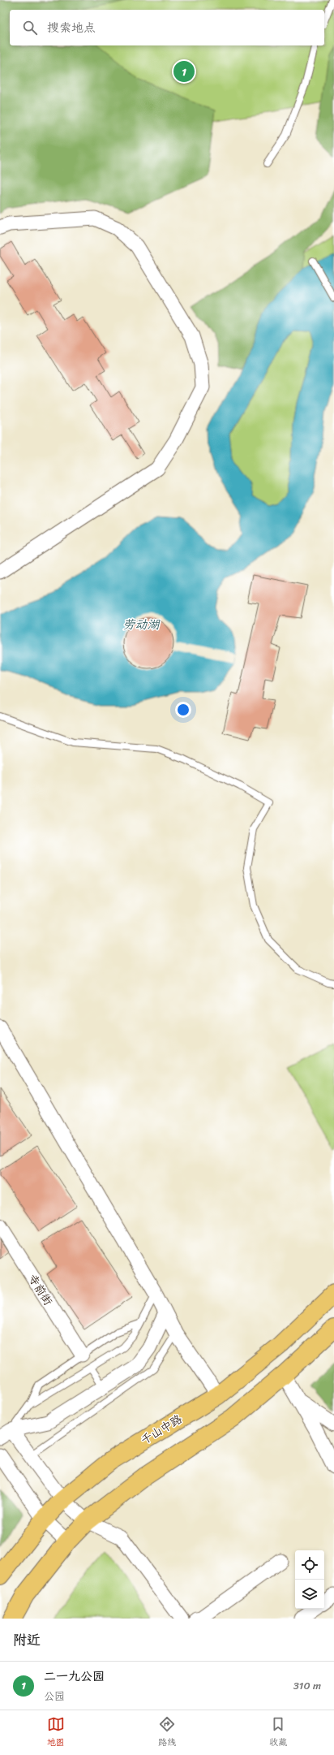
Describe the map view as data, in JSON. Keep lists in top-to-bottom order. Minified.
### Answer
{"streets":{"main road":["千山中路"],"street":["寺前街"]},"water":["劳动湖"],"page":{"search":"搜索地点","pins":"1","heading":"附近","list":[{"mark":"1","name":"二一九公园","note":"公园","value":"310 m"}],"nav":["地图","路线","收藏"]}}
